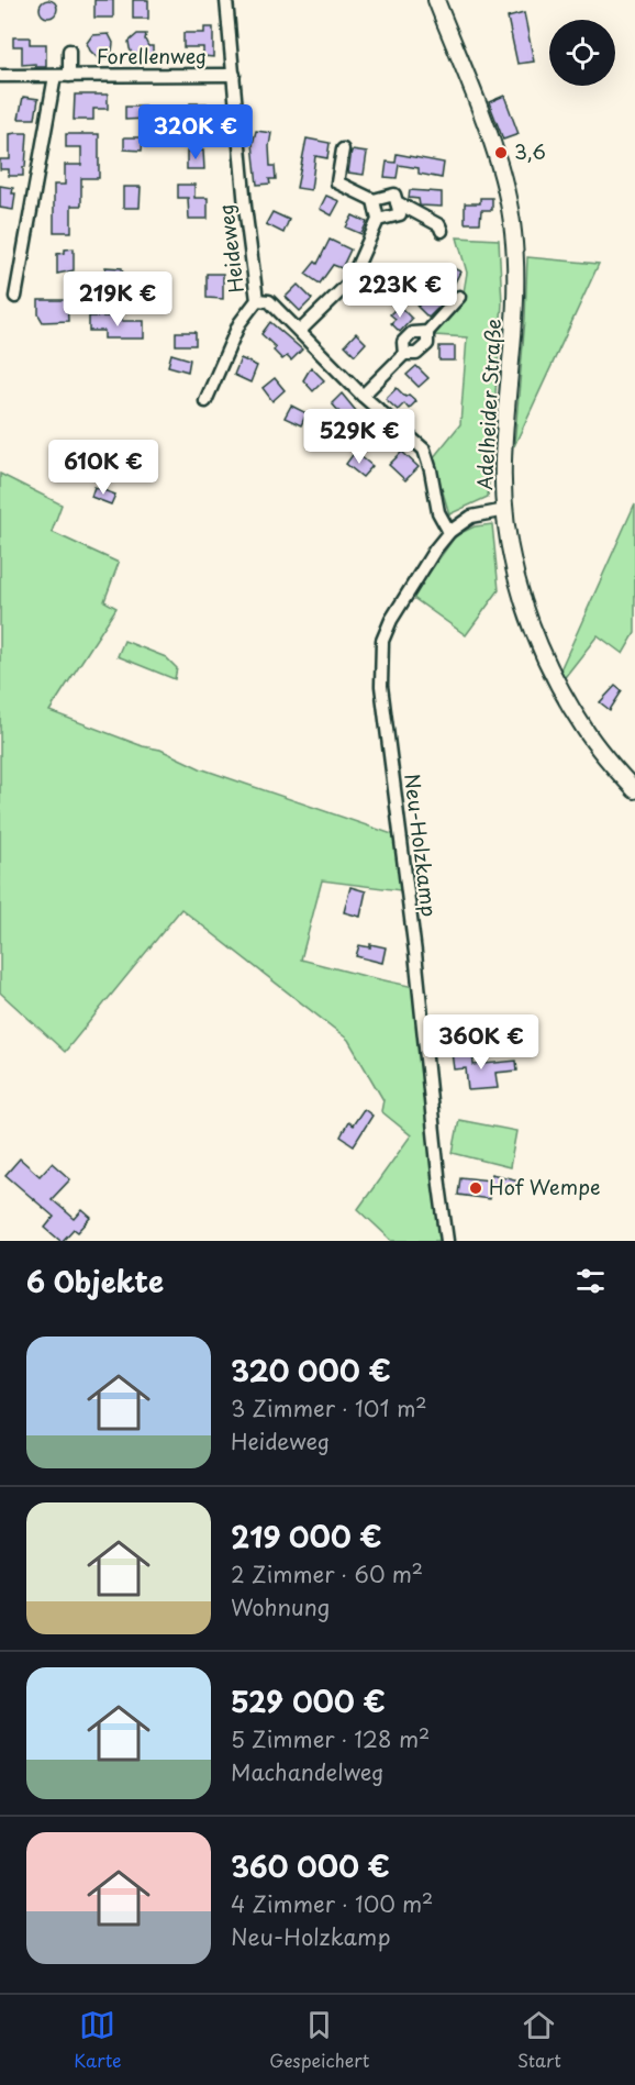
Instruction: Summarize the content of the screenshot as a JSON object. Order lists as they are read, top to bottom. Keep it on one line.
{"streets":{"street":["Forellenweg","Heideweg","Adelheider Straße","Neu-Holzkamp"]},"crossings":[["Forellenweg","Heideweg"],["Adelheider Straße","Neu-Holzkamp"]],"places":["3,6","Hof Wempe"],"page":{"price":["320K €","223K €","219K €","529K €","610K €","360K €"],"heading":"6 Objekte","list":[{"name":"320 000 €","note":"3 Zimmer · 101 m² · Heideweg"},{"name":"219 000 €","note":"2 Zimmer · 60 m² · Wohnung"},{"name":"529 000 €","note":"5 Zimmer · 128 m² · Machandelweg"},{"name":"360 000 €","note":"4 Zimmer · 100 m² · Neu-Holzkamp"}],"tabs":["Karte","Gespeichert","Start"]}}
